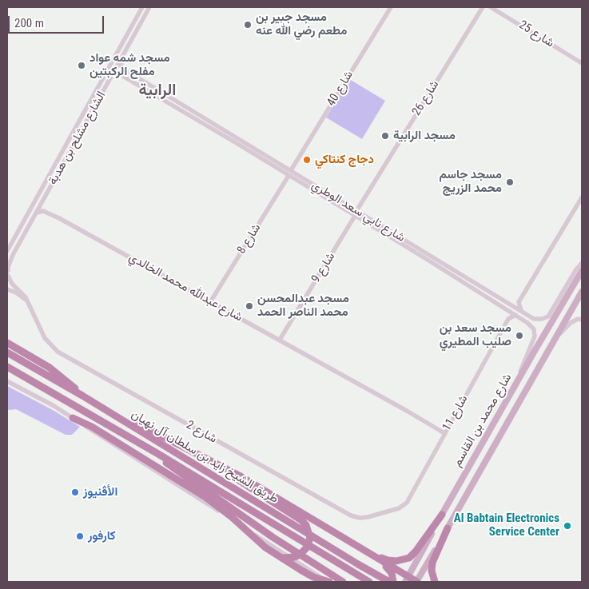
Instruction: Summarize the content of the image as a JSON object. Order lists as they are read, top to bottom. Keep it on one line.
{"streets":{"highway":["طريق الشيخ زايد بن سلطان آل نهيان"],"main road":["شارع محمد بن القاسم"],"street":["شارع 25","شارع 40","شارع 26","الشارع مشلح بن هدبة","شارع نابي سعد الوطري","شارع 8","شارع 9","شارع عبدالله محمد الخالدي","شارع 11","شارع 2"]},"crossings":[["شارع 40","شارع نابي سعد الوطري"],["شارع 26","شارع نابي سعد الوطري"],["الشارع مشلح بن هدبة","شارع نابي سعد الوطري"],["الشارع مشلح بن هدبة","شارع عبدالله محمد الخالدي"],["الشارع مشلح بن هدبة","شارع 2"],["شارع نابي سعد الوطري","شارع 8"],["شارع نابي سعد الوطري","شارع 9"],["شارع نابي سعد الوطري","شارع محمد بن القاسم"],["شارع 8","شارع عبدالله محمد الخالدي"],["شارع 9","شارع عبدالله محمد الخالدي"],["شارع عبدالله محمد الخالدي","شارع 11"],["شارع 11","شارع 2"]],"districts":["الرابية"],"places":["مسجد جبير بن مطعم رضي الله عنه","مسجد شمه عواد مفلح الركبتين","مسجد الرابية","دجاج كنتاكي","مسجد جاسم محمد الزريج","مسجد عبدالمحسن محمد الناصر الحمد","مسجد سعد بن صليب المطيري","الأڤنيوز","Al Babtain Electronics Service Center","كارفور"],"scale_bar":"200 m"}
